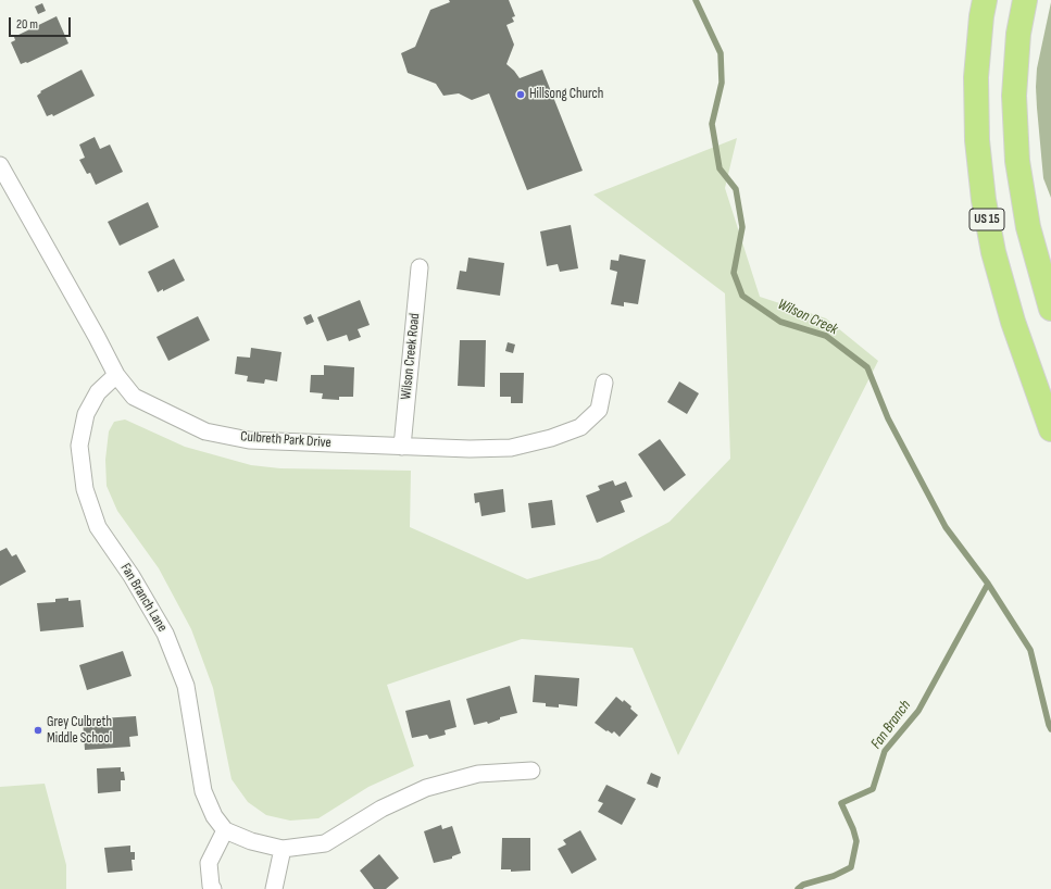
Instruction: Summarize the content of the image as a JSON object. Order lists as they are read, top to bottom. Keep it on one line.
{"streets":{"highway":["US 15"],"street":["Wilson Creek Road","Culbreth Park Drive","Fan Branch Lane"]},"crossings":[["Wilson Creek Road","Culbreth Park Drive"],["Culbreth Park Drive","Fan Branch Lane"]],"water":["Wilson Creek","Fan Branch"],"places":["Hillsong Church","Grey Culbreth Middle School"],"scale_bar":"20 m"}
